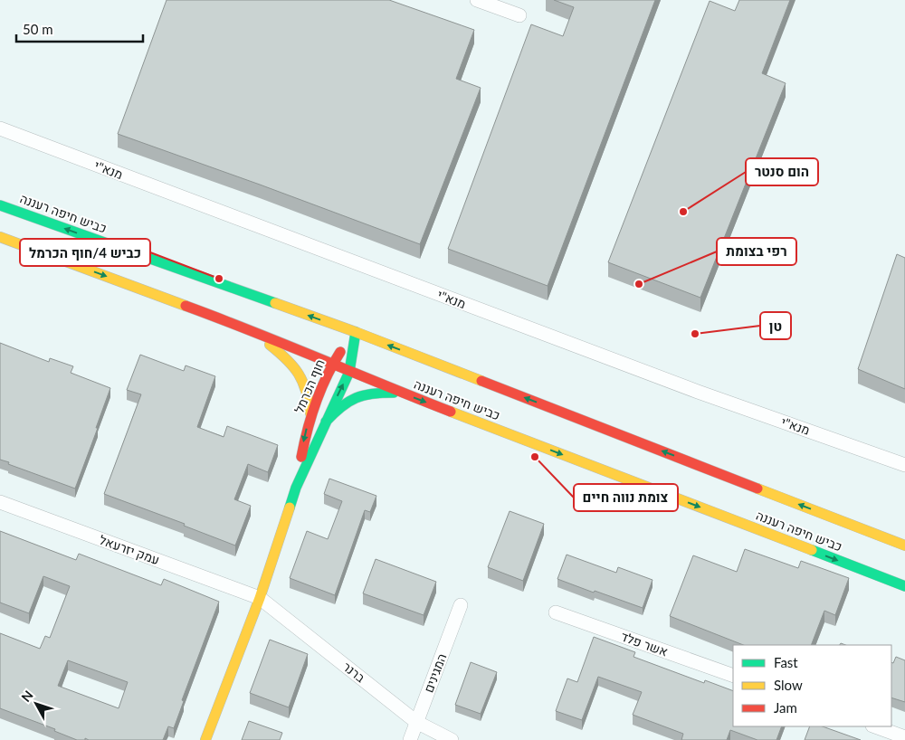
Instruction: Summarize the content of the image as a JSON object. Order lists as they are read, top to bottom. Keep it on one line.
{"streets":{"main road":["כביש חיפה רעננה","חוף הכרמל"],"street":["מנא\"י","עמק יזרעאל","אשר פלד","ברנר","המגינים"]},"crossings":[["כביש חיפה רעננה","חוף הכרמל"],["חוף הכרמל","עמק יזרעאל"],["חוף הכרמל","ברנר"],["עמק יזרעאל","ברנר"],["ברנר","המגינים"]],"places":["הום סנטר","כביש 4/חוף הכרמל","רפי בצומת","טן","צומת נווה חיים"],"legend":["Fast","Slow","Jam"],"scale_bar":"50 m","north":"top left"}
